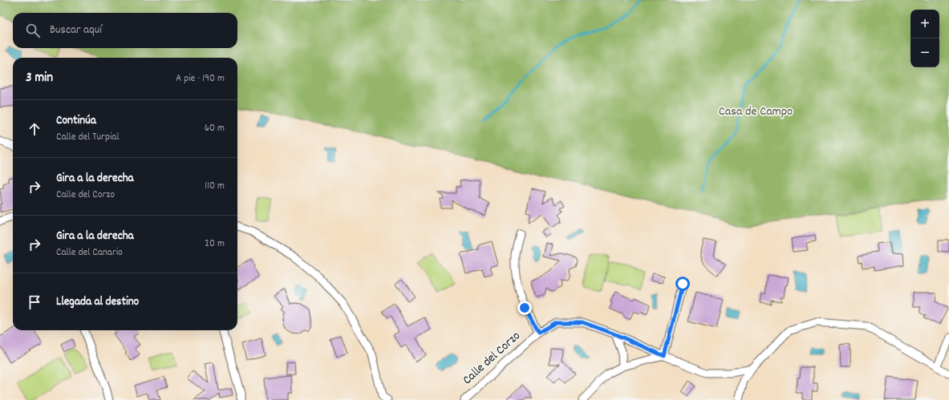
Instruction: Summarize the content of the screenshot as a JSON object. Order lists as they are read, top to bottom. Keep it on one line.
{"streets":{"street":["Calle del Corzo"]},"parks":["Casa de Campo"],"page":{"map_buttons":["+","−"],"search":"Buscar aquí","heading":["3 min","A pie · 190 m"],"list":[["Continúa","Calle del Turpial","60 m"],["Gira a la derecha","Calle del Corzo","110 m"],["Gira a la derecha","Calle del Canario","20 m"],"Llegada al destino"]}}
